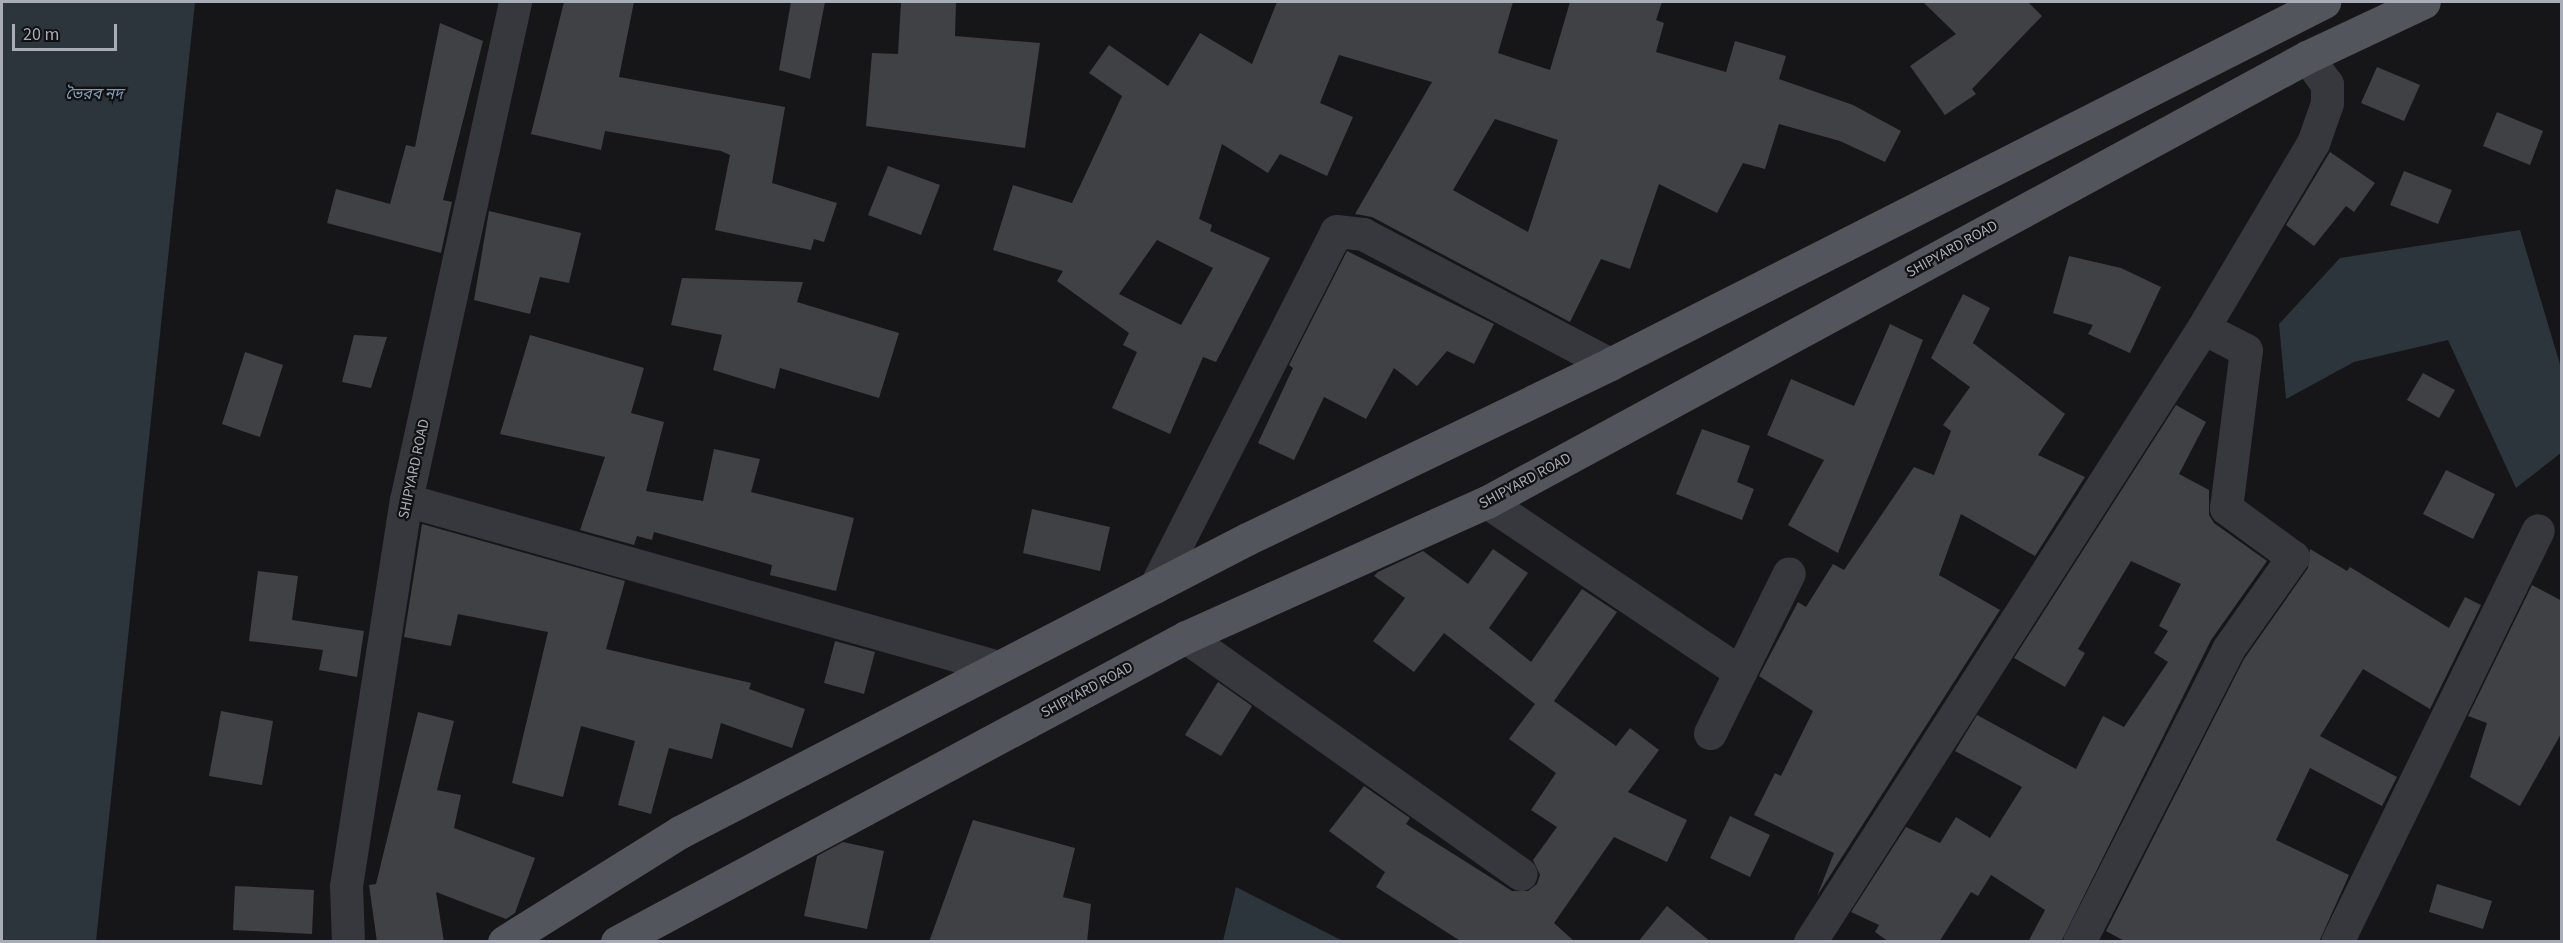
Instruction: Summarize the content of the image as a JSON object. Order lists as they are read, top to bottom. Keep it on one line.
{"streets":{"main road":["SHIPYARD ROAD"]},"water":["ভৈরব নদ"],"scale_bar":"20 m"}
